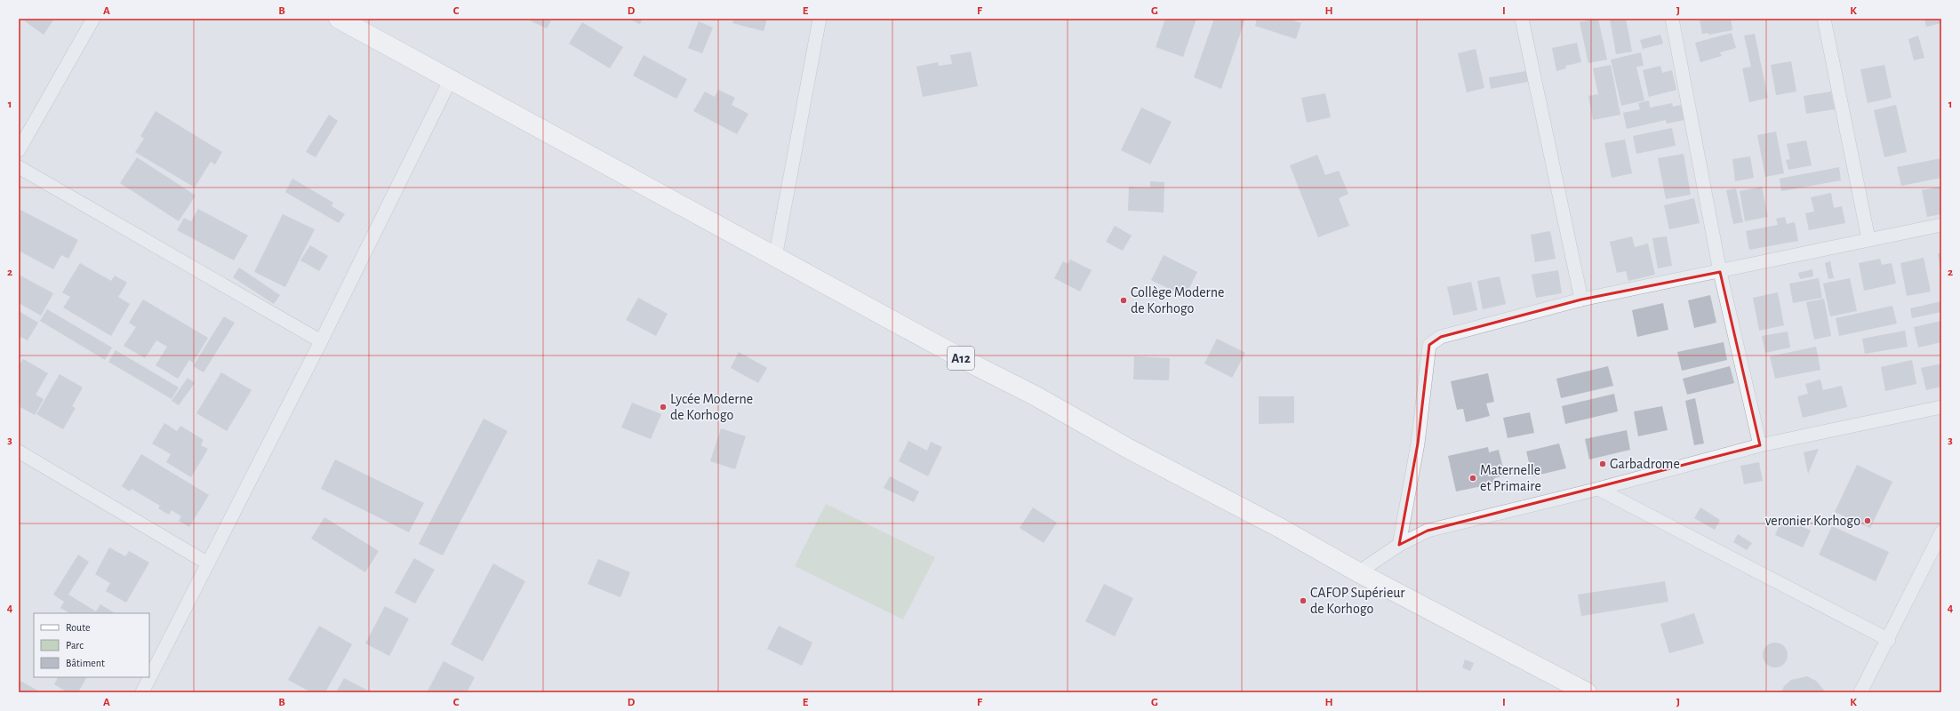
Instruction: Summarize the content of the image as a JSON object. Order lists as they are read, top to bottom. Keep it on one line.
{"streets":{"main road":["A12"]},"places":["Collège Moderne de Korhogo","Lycée Moderne de Korhogo","Garbadrome","Maternelle et Primaire","veronier Korhogo","CAFOP Supérieur de Korhogo"],"legend":["Route","Parc","Bâtiment"],"grid":{"columns":["A","B","C","D","E","F","G","H","I","J","K"],"rows":["1","2","3","4"]}}
